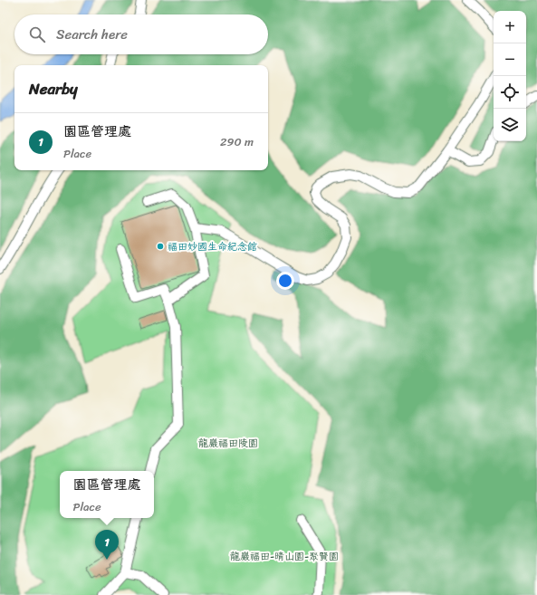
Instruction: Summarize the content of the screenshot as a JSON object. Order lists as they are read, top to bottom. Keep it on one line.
{"parks":["龍巖福田陵園","龍巖福田-晴山園-聚賢園"],"places":["福田妙國生命紀念館"],"page":{"map_buttons":["+","−"],"search":"Search here","heading":"Nearby","list":[{"mark":"1","name":"園區管理處","note":"Place","value":"290 m"}],"popup":["園區管理處","Place"],"pins":"1"}}
